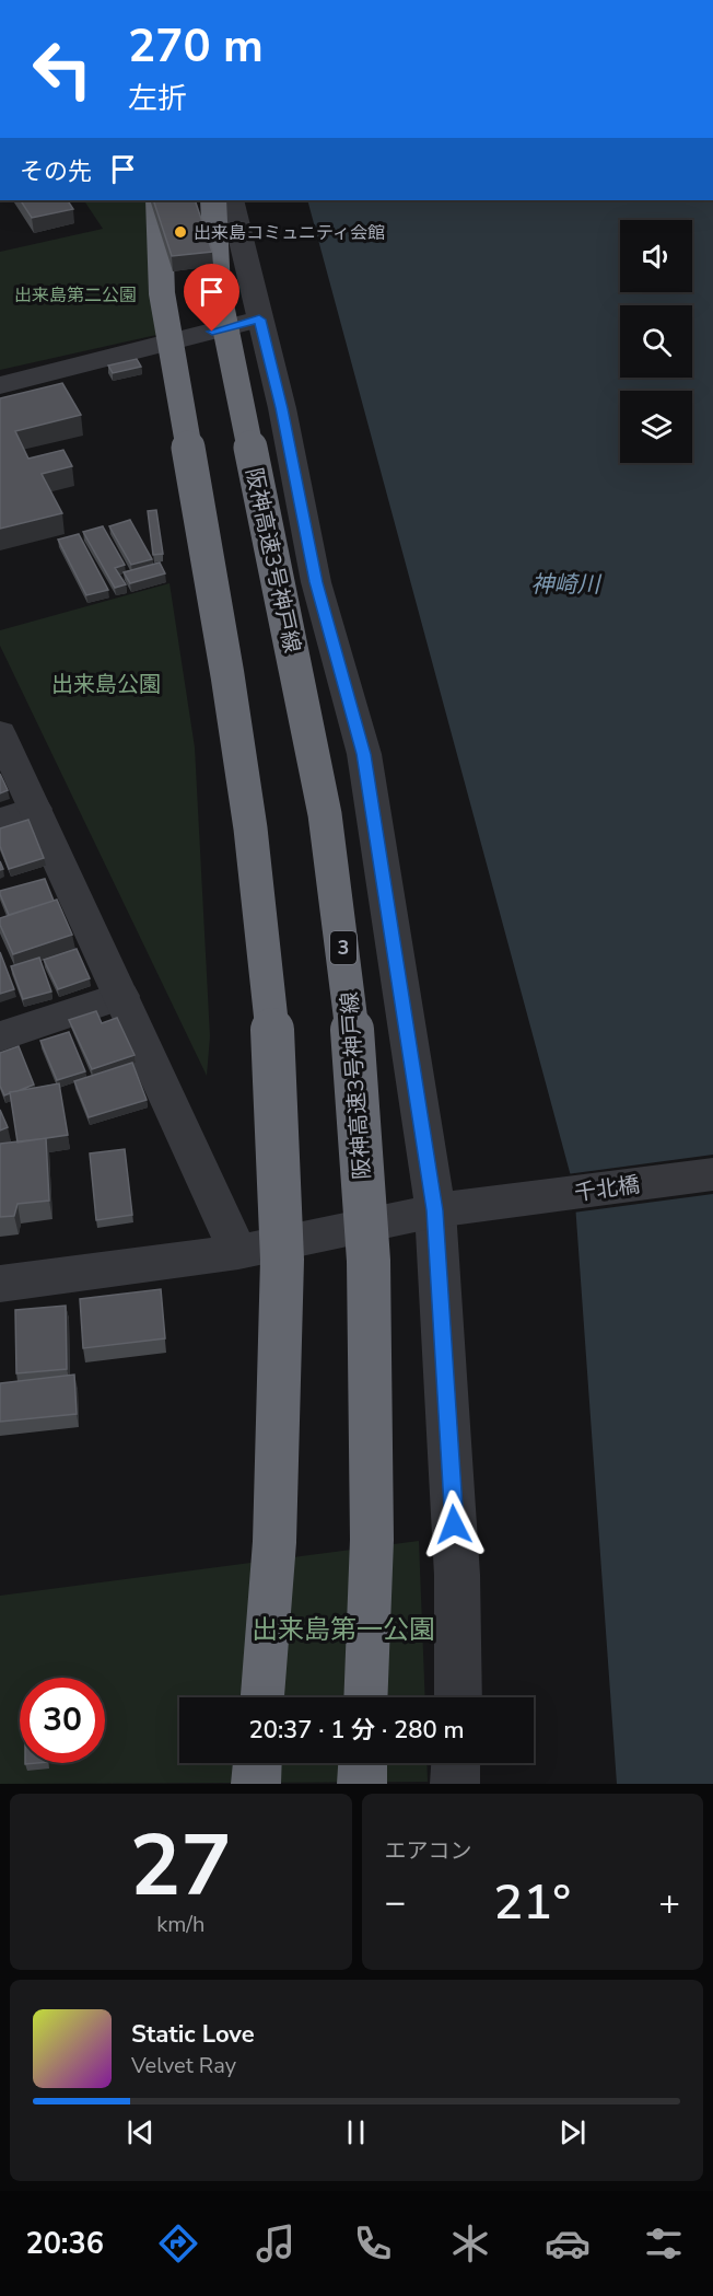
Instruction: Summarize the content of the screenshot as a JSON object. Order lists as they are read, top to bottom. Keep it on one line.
{"streets":{"highway":["阪神高速3号神戸線","3"],"street":["千北橋"]},"water":["神崎川"],"parks":["出来島第二公園","出来島公園","出来島第一公園"],"places":["出来島コミュニティ会館"],"page":{"turn":["270 m","左折"],"then":"その先","limit":"30","trip":"20:37 · 1 分 · 280 m","tile":[["27","km/h"],"エアコン"],"heat":["−","21°","+"],"song":["Static Love","Velvet Ray"],"tabs":"20:36"}}
